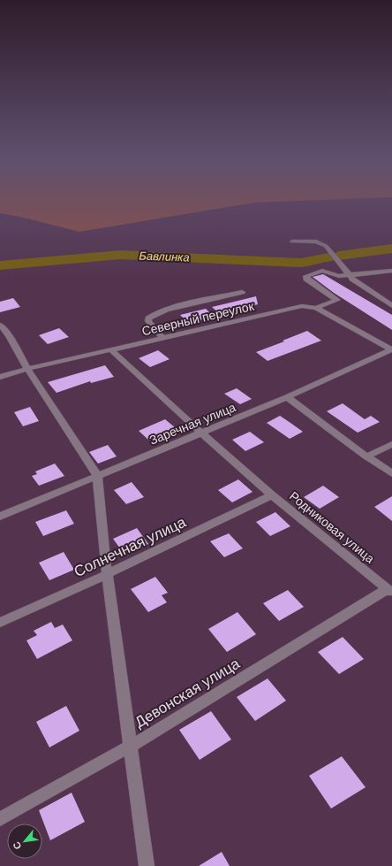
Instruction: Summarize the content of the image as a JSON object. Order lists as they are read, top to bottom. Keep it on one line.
{"streets":{"street":["Северный переулок","Заречная улица","Родниковая улица","Солнечная улица","Девонская улица"]},"crossings":[["Северный переулок","Заречная улица"],["Северный переулок","Родниковая улица"],["Заречная улица","Родниковая улица"],["Родниковая улица","Солнечная улица"],["Родниковая улица","Девонская улица"]],"water":["Бавлинка"],"north":"bottom left"}
